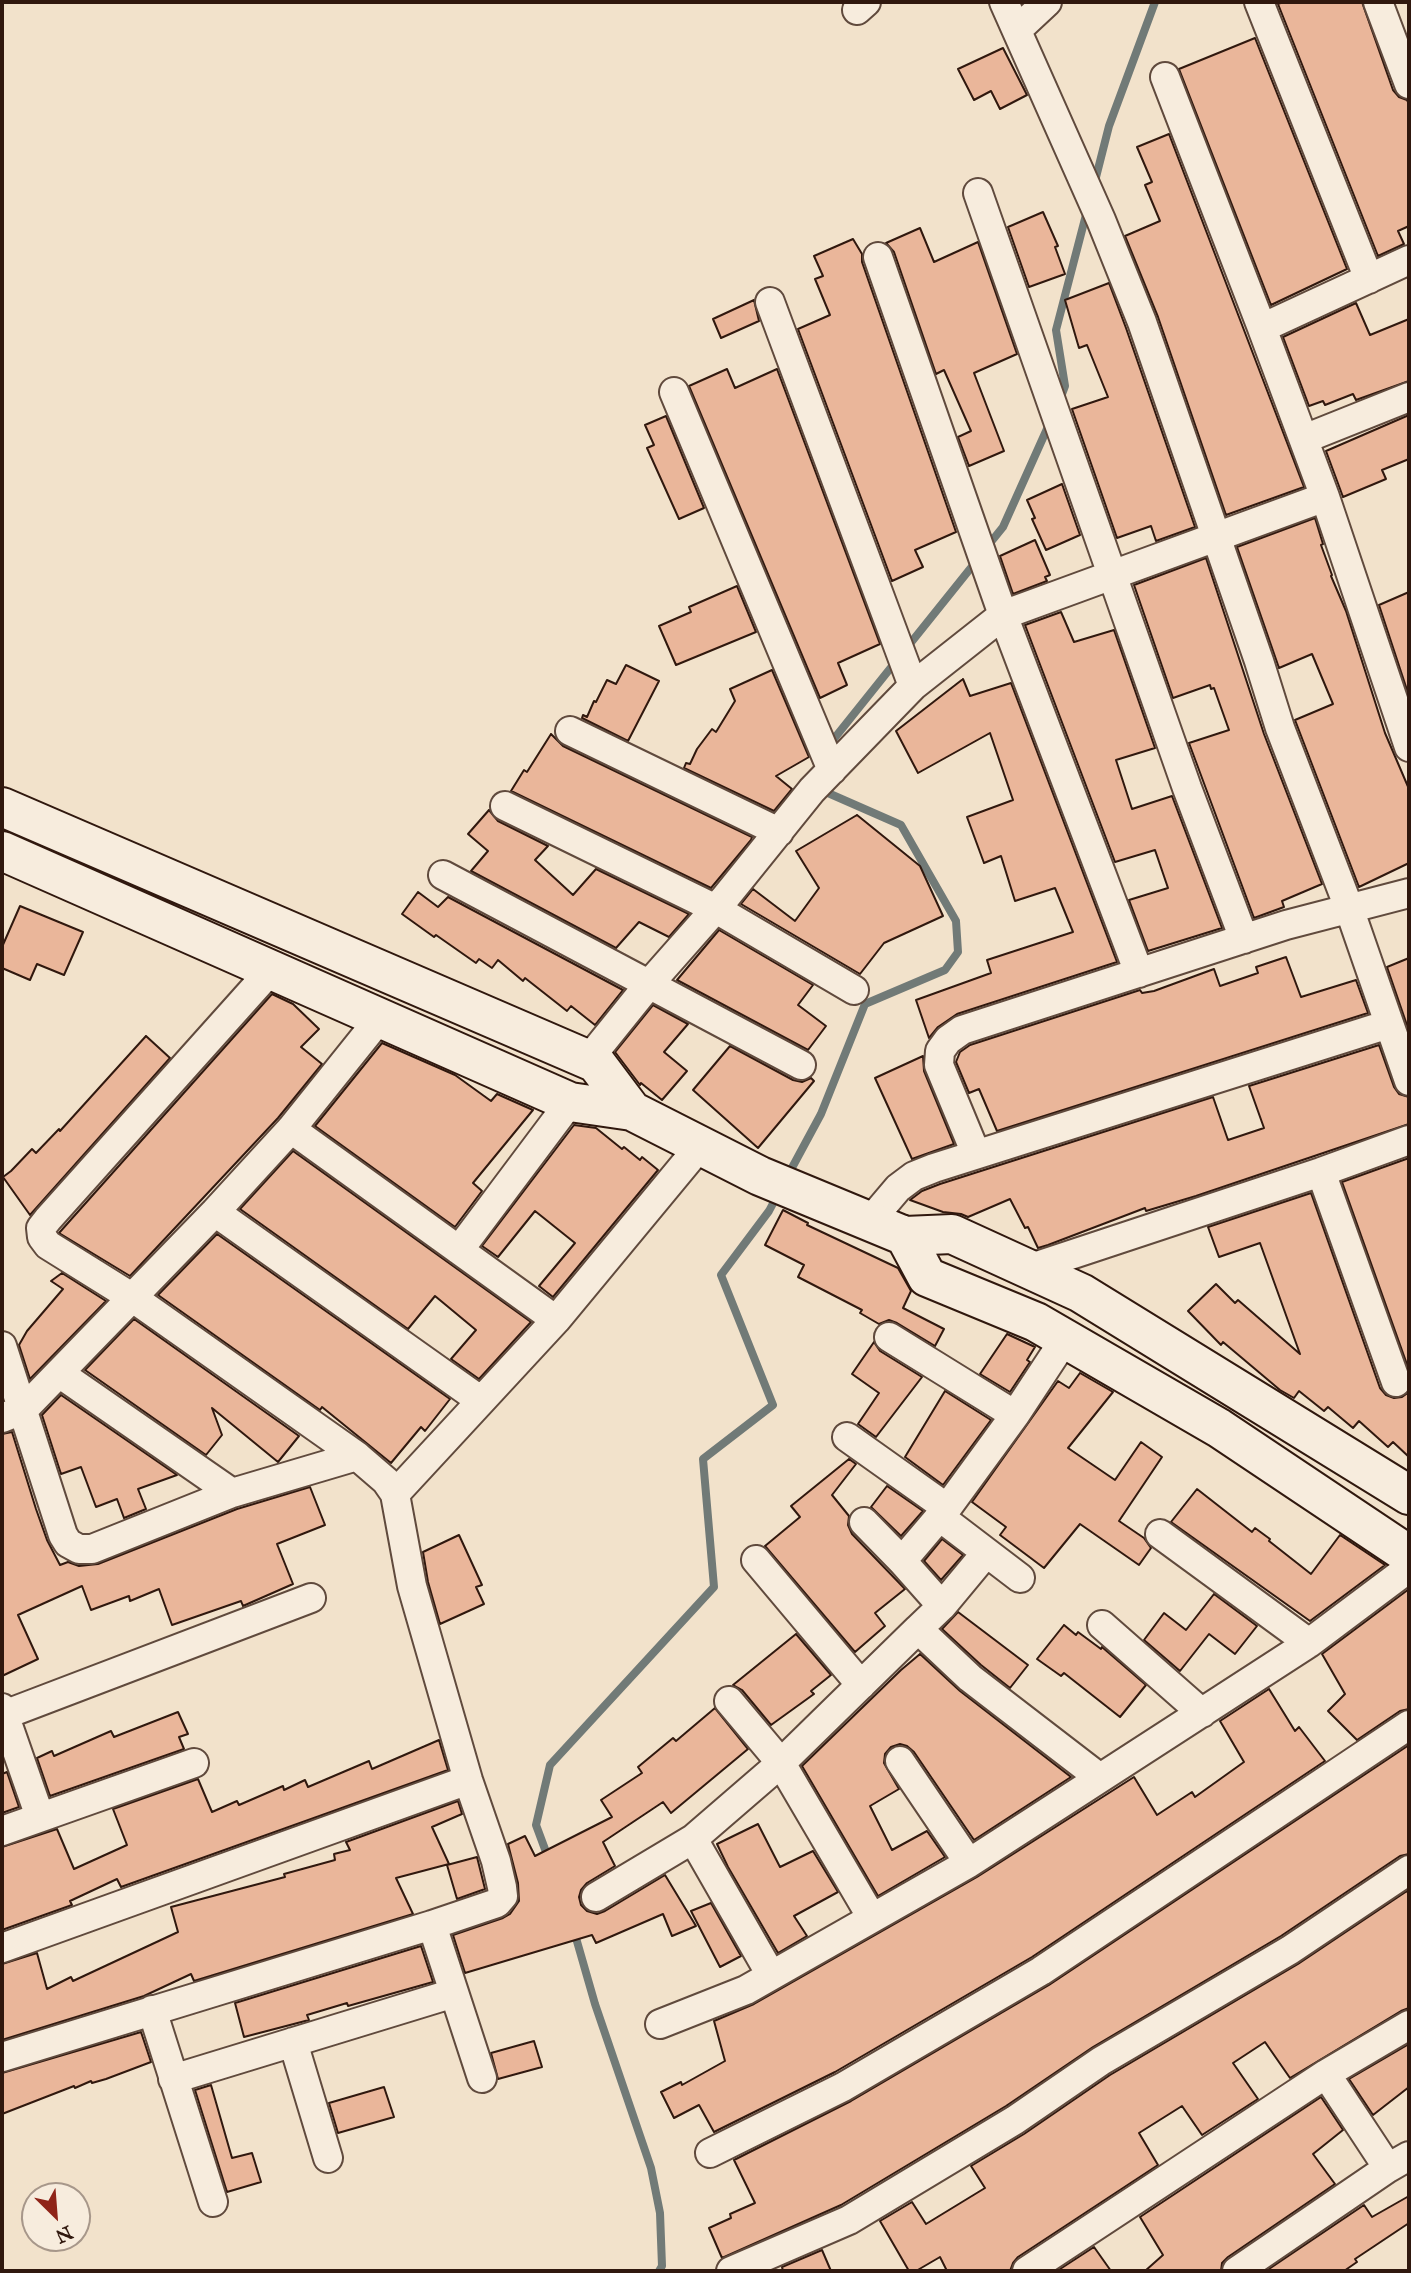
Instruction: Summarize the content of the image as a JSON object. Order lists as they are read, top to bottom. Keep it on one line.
{"north":"bottom right"}
